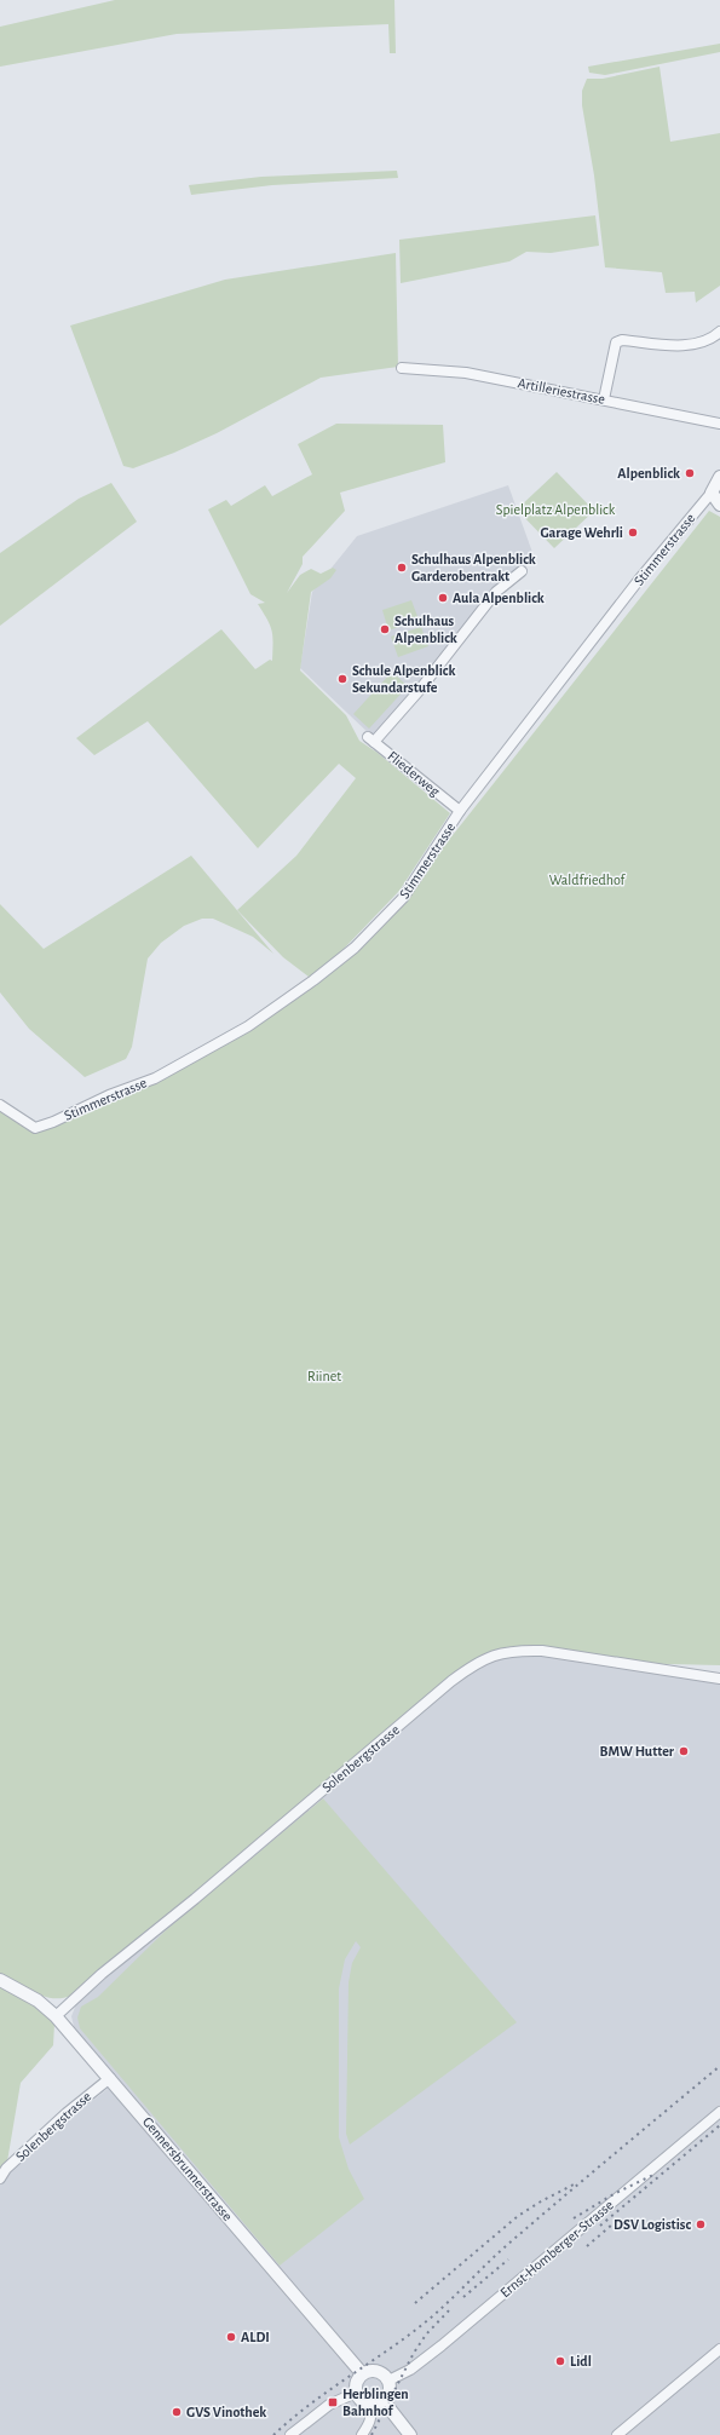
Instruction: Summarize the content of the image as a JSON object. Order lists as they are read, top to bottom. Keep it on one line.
{"streets":{"street":["Artilleriestrasse","Stimmerstrasse","Fliederweg","Solenbergstrasse","Gennersbrunnerstrasse","Ernst-Homberger-Strasse"]},"crossings":[["Stimmerstrasse","Fliederweg"],["Solenbergstrasse","Gennersbrunnerstrasse"],["Gennersbrunnerstrasse","Ernst-Homberger-Strasse"]],"parks":["Spielplatz Alpenblick","Waldfriedhof","Riinet"],"places":{"other":["Alpenblick","Garage Wehrli","Schulhaus Alpenblick Garderobentrakt","Aula Alpenblick","Schulhaus Alpenblick","Schule Alpenblick Sekundarstufe","BMW Hutter","DSV Logistisc","ALDI","Lidl","GVS Vinothek"],"transit":["Herblingen Bahnhof"]}}
